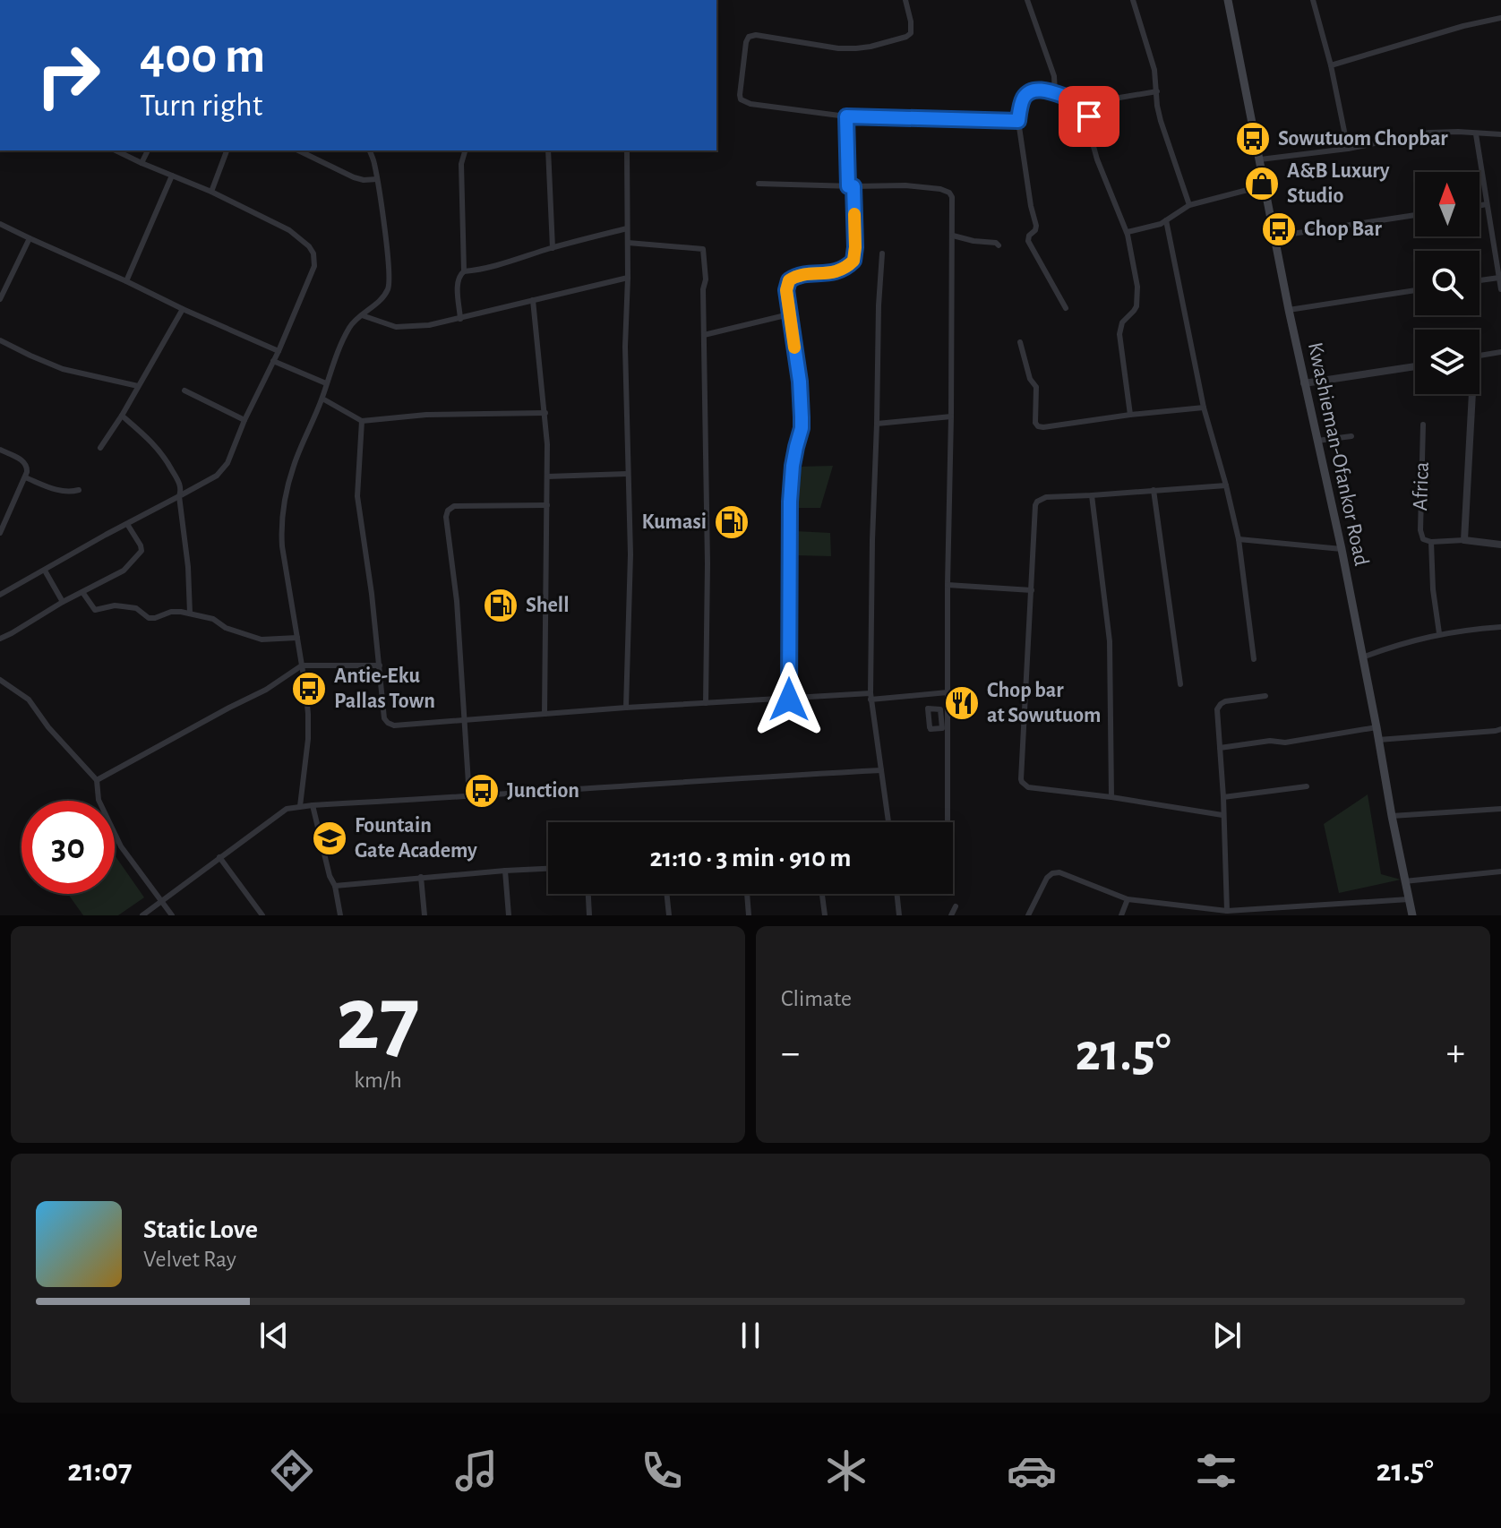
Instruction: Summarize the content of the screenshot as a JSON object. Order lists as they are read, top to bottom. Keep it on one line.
{"streets":{"main road":["Kwashieman-Ofankor Road"],"street":["Africa"]},"places":{"bus stop":["Sowutuom Chopbar","Chop Bar","Antie-Eku Pallas Town","Junction"],"shop":["A&B Luxury Studio"],"fuel station":["Kumasi","Shell"],"restaurant":["Chop bar at Sowutuom"],"school or university":["Fountain Gate Academy"]},"north":"top","page":{"turn":["400 m","Turn right"],"limit":"30","trip":"21:10 · 3 min · 910 m","tile":[["27","km/h"],"Climate"],"heat":["−","21.5°","+"],"song":["Static Love","Velvet Ray"],"tabs":["21:07","21.5°"]}}
